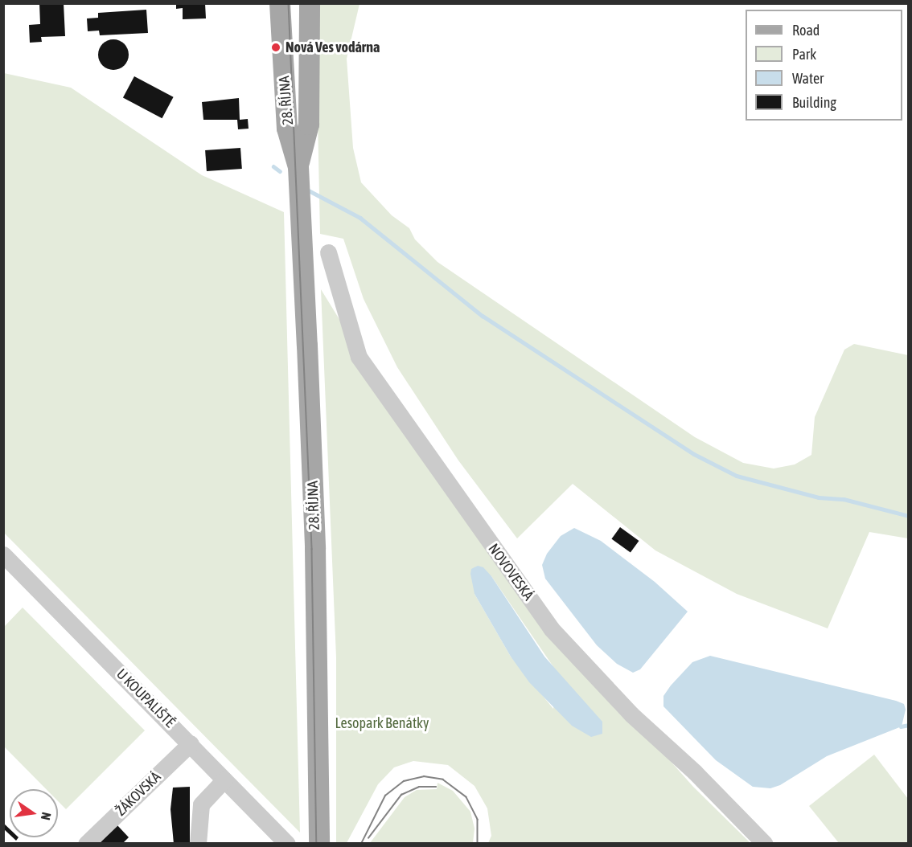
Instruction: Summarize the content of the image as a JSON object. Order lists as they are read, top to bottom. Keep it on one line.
{"streets":{"main road":["28. ŘÍJNA"],"street":["NOVOVESKÁ","U KOUPALIŠTĚ","ŽÁKOVSKÁ"]},"crossings":[["U KOUPALIŠTĚ","ŽÁKOVSKÁ"]],"parks":["Lesopark Benátky"],"places":["Nová Ves vodárna"],"legend":["Road","Park","Water","Building"],"north":"right"}
